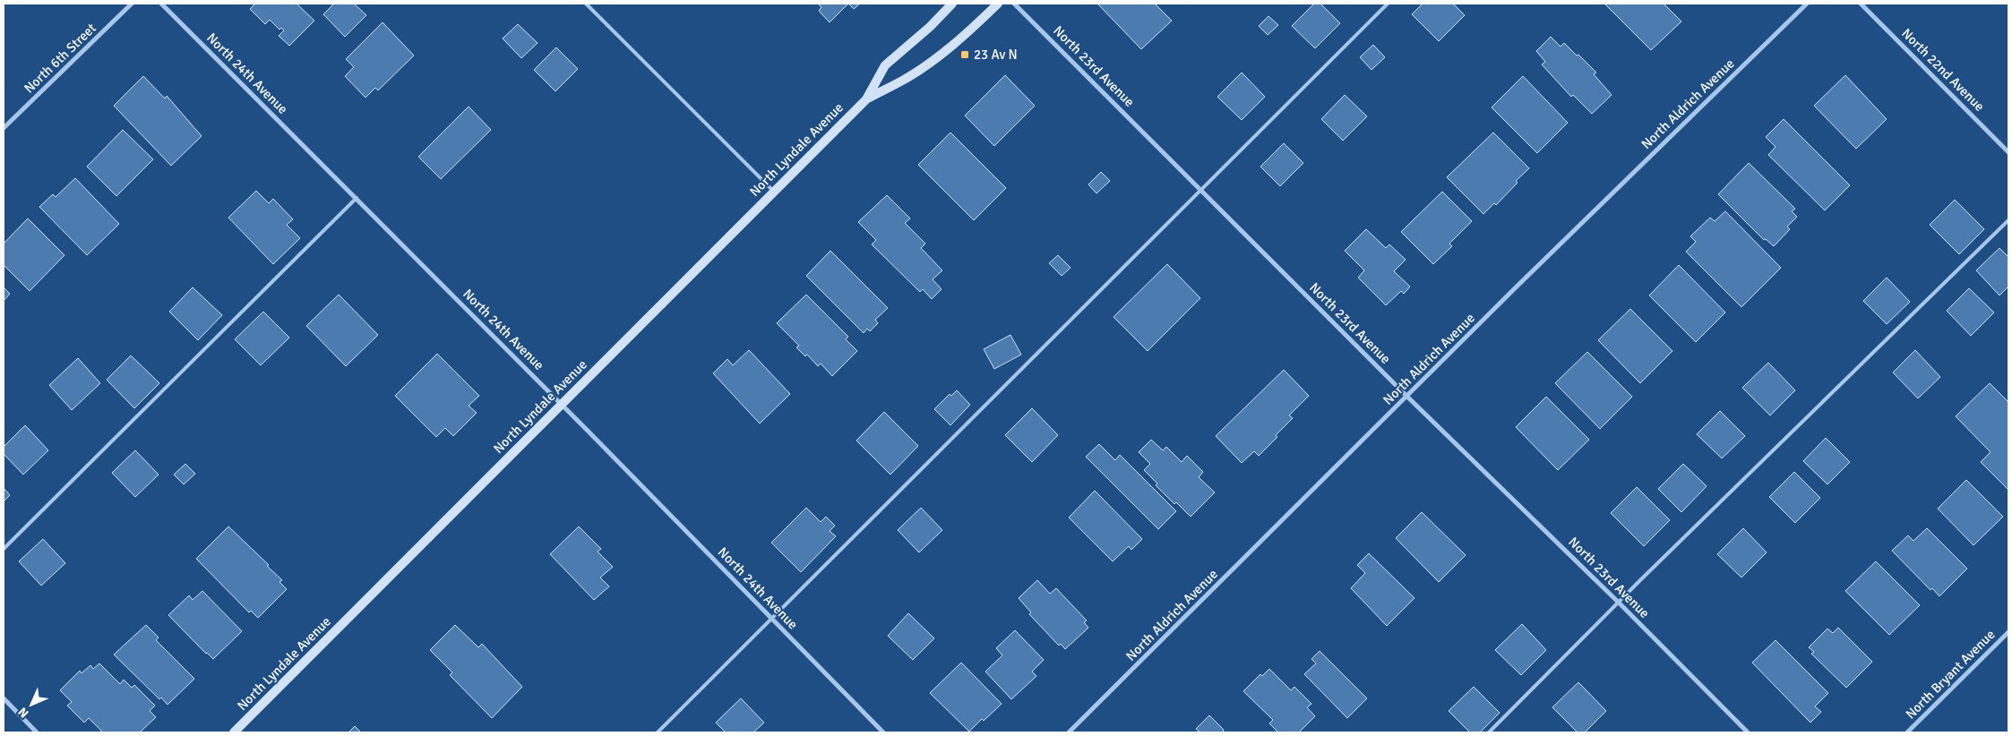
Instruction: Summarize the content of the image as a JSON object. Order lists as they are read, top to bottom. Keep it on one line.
{"streets":{"street":["North 6th Street","North 23rd Avenue","North 22nd Avenue","North 24th Avenue","North Aldrich Avenue","North Lyndale Avenue","North Bryant Avenue"]},"crossings":[["North 23rd Avenue","North Aldrich Avenue"],["North 24th Avenue","North Lyndale Avenue"]],"places":{"transit":["23 Av N"]},"north":"bottom left"}
